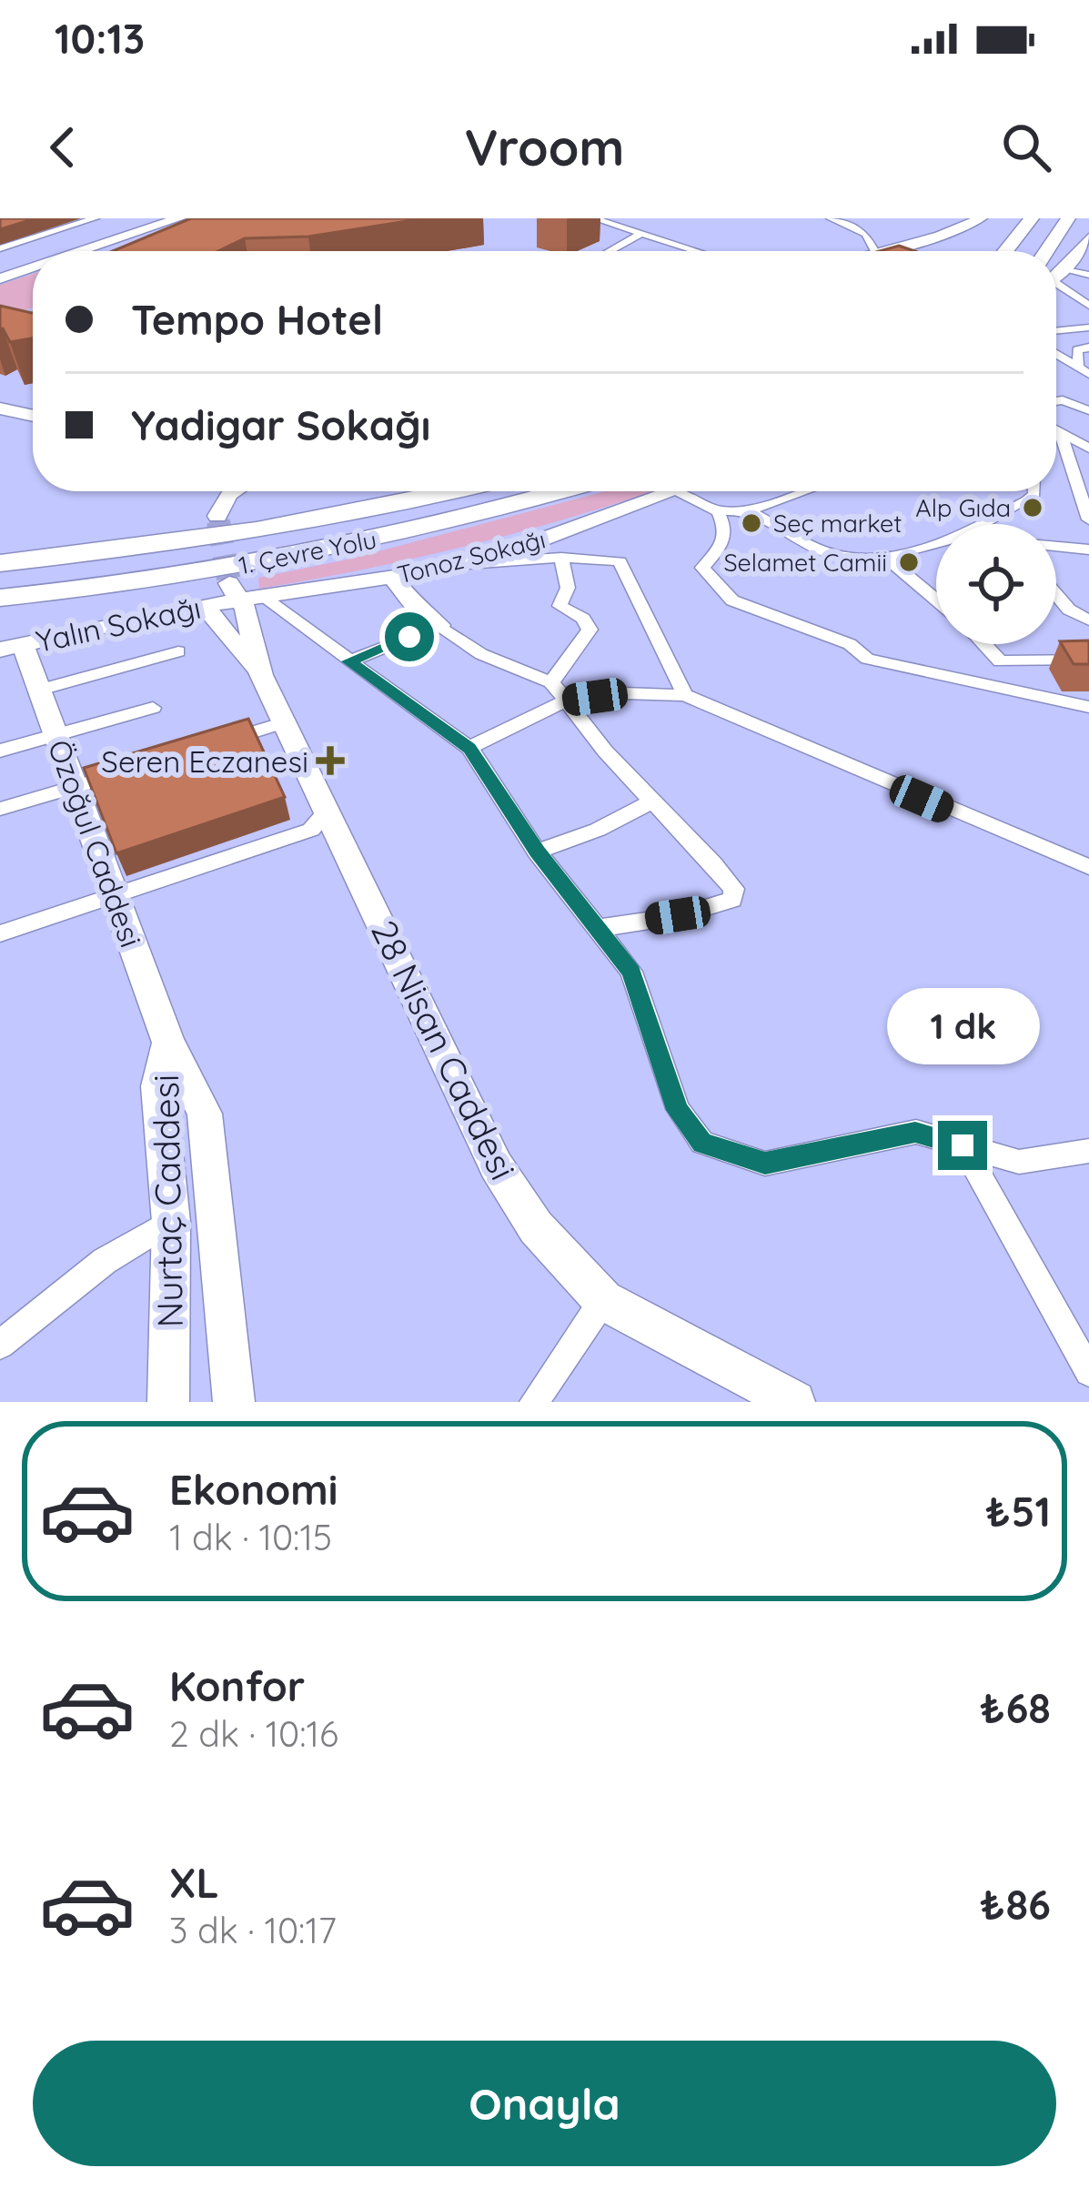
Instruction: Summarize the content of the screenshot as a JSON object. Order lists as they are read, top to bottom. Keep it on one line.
{"streets":{"highway":["1. Çevre Yolu"],"main road":["Tonoz Sokağı","Yalın Sokağı","Özoğul Caddesi","28 Nisan Caddesi","Nurtaç Caddesi"]},"crossings":[["Tonoz Sokağı","Yalın Sokağı"],["Tonoz Sokağı","28 Nisan Caddesi"],["Yalın Sokağı","Özoğul Caddesi"],["Yalın Sokağı","28 Nisan Caddesi"],["Özoğul Caddesi","Nurtaç Caddesi"]],"places":{"other":["Alp Gıda","Seç market","Selamet Camii"],"health":["Seren Eczanesi"]},"page":{"status":"10:13","header":"Vroom","banner":["Tempo Hotel","Yadigar Sokağı"],"bubble":"1 dk","list":[{"name":"Ekonomi","note":"1 dk · 10:15","value":"₺51"},{"name":"Konfor","note":"2 dk · 10:16","value":"₺68"},{"name":"XL","note":"3 dk · 10:17","value":"₺86"}],"buttons":"Onayla"}}
